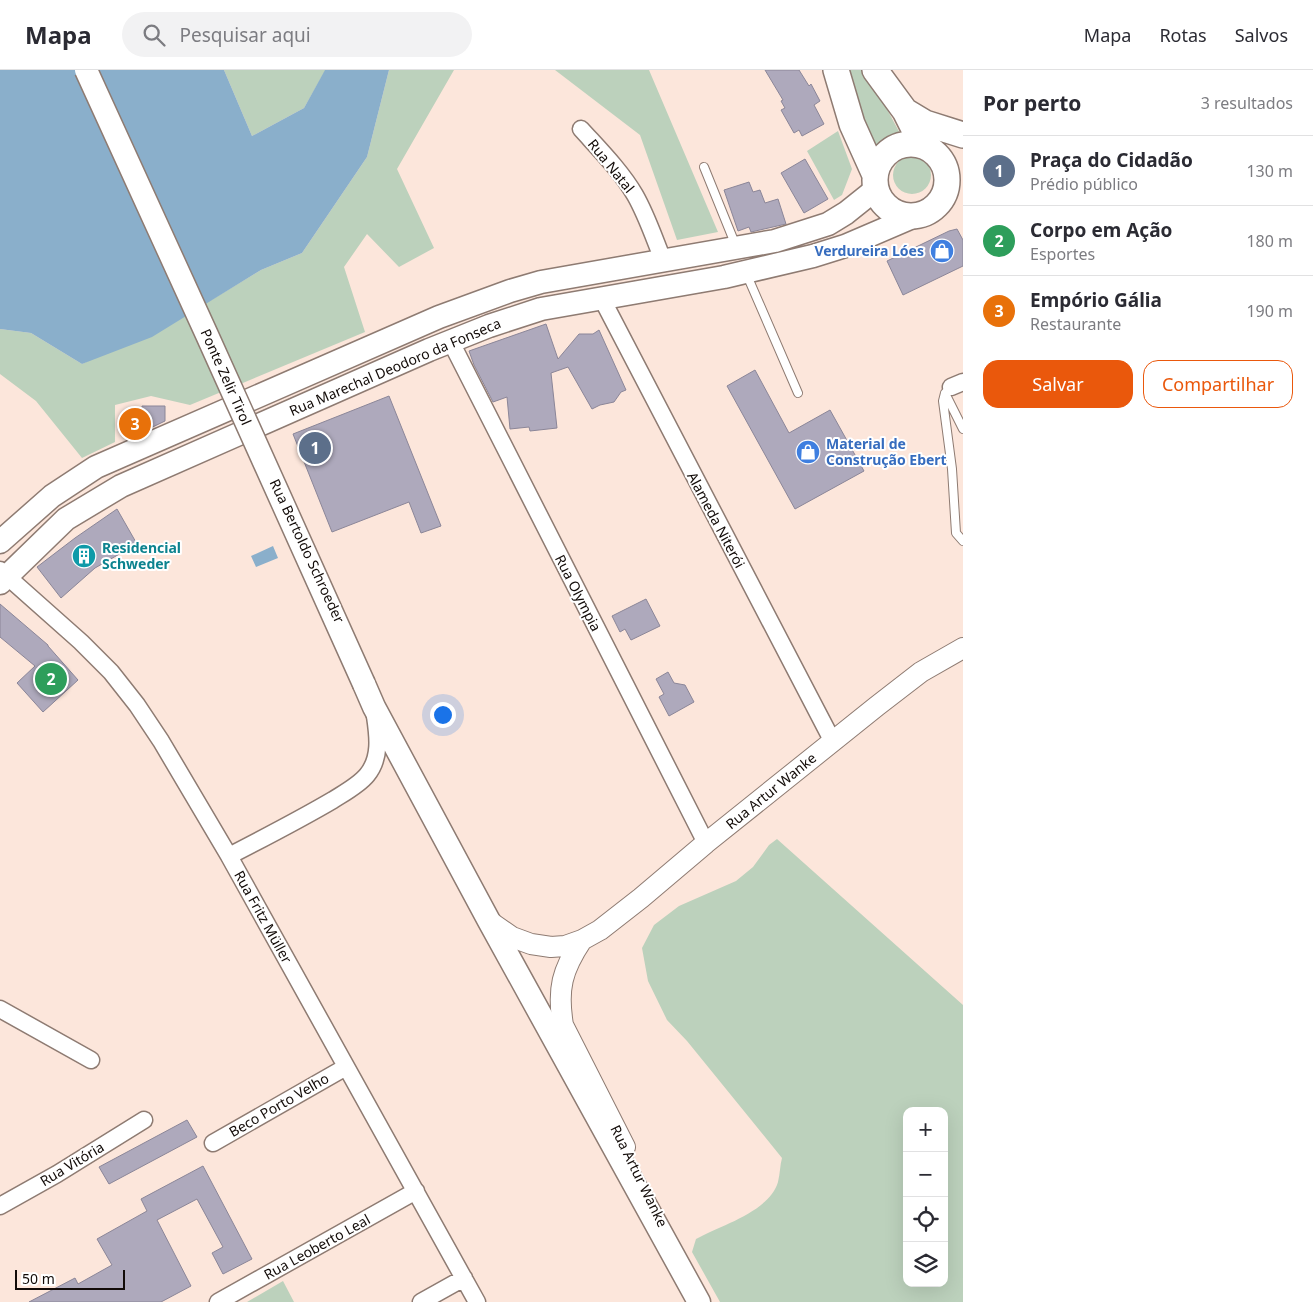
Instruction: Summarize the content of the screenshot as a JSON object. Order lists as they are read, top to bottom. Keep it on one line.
{"streets":{"main road":["Rua Marechal Deodoro da Fonseca","Ponte Zelir Tirol"],"street":["Rua Natal","Alameda Niterói","Rua Bertoldo Schroeder","Rua Olympia","Rua Artur Wanke","Rua Fritz Müller","Beco Porto Velho","Rua Vitória","Rua Leoberto Leal"]},"crossings":[["Rua Natal","Rua Marechal Deodoro da Fonseca"],["Rua Marechal Deodoro da Fonseca","Alameda Niterói"],["Rua Marechal Deodoro da Fonseca","Rua Bertoldo Schroeder"],["Rua Marechal Deodoro da Fonseca","Rua Olympia"],["Rua Marechal Deodoro da Fonseca","Rua Fritz Müller"],["Ponte Zelir Tirol","Rua Bertoldo Schroeder"],["Ponte Zelir Tirol","Rua Artur Wanke"],["Alameda Niterói","Rua Artur Wanke"],["Rua Olympia","Rua Artur Wanke"],["Rua Fritz Müller","Beco Porto Velho"],["Rua Fritz Müller","Rua Leoberto Leal"]],"places":{"shop":["Verdureira Lóes","Material de Construção Ebert"],"building":["Residencial Schweder"]},"scale_bar":"50 m","page":{"header":"Mapa","search":"Pesquisar aqui","nav":["Mapa","Rotas","Salvos"],"heading":["Por perto","3 resultados"],"list":[{"mark":"1","name":"Praça do Cidadão","note":"Prédio público","value":"130 m"},{"mark":"2","name":"Corpo em Ação","note":"Esportes","value":"180 m"},{"mark":"3","name":"Empório Gália","note":"Restaurante","value":"190 m"}],"buttons":["Salvar","Compartilhar"],"pins":["3","1","2"],"map_buttons":["+","−"],"scale":"50 m"}}
